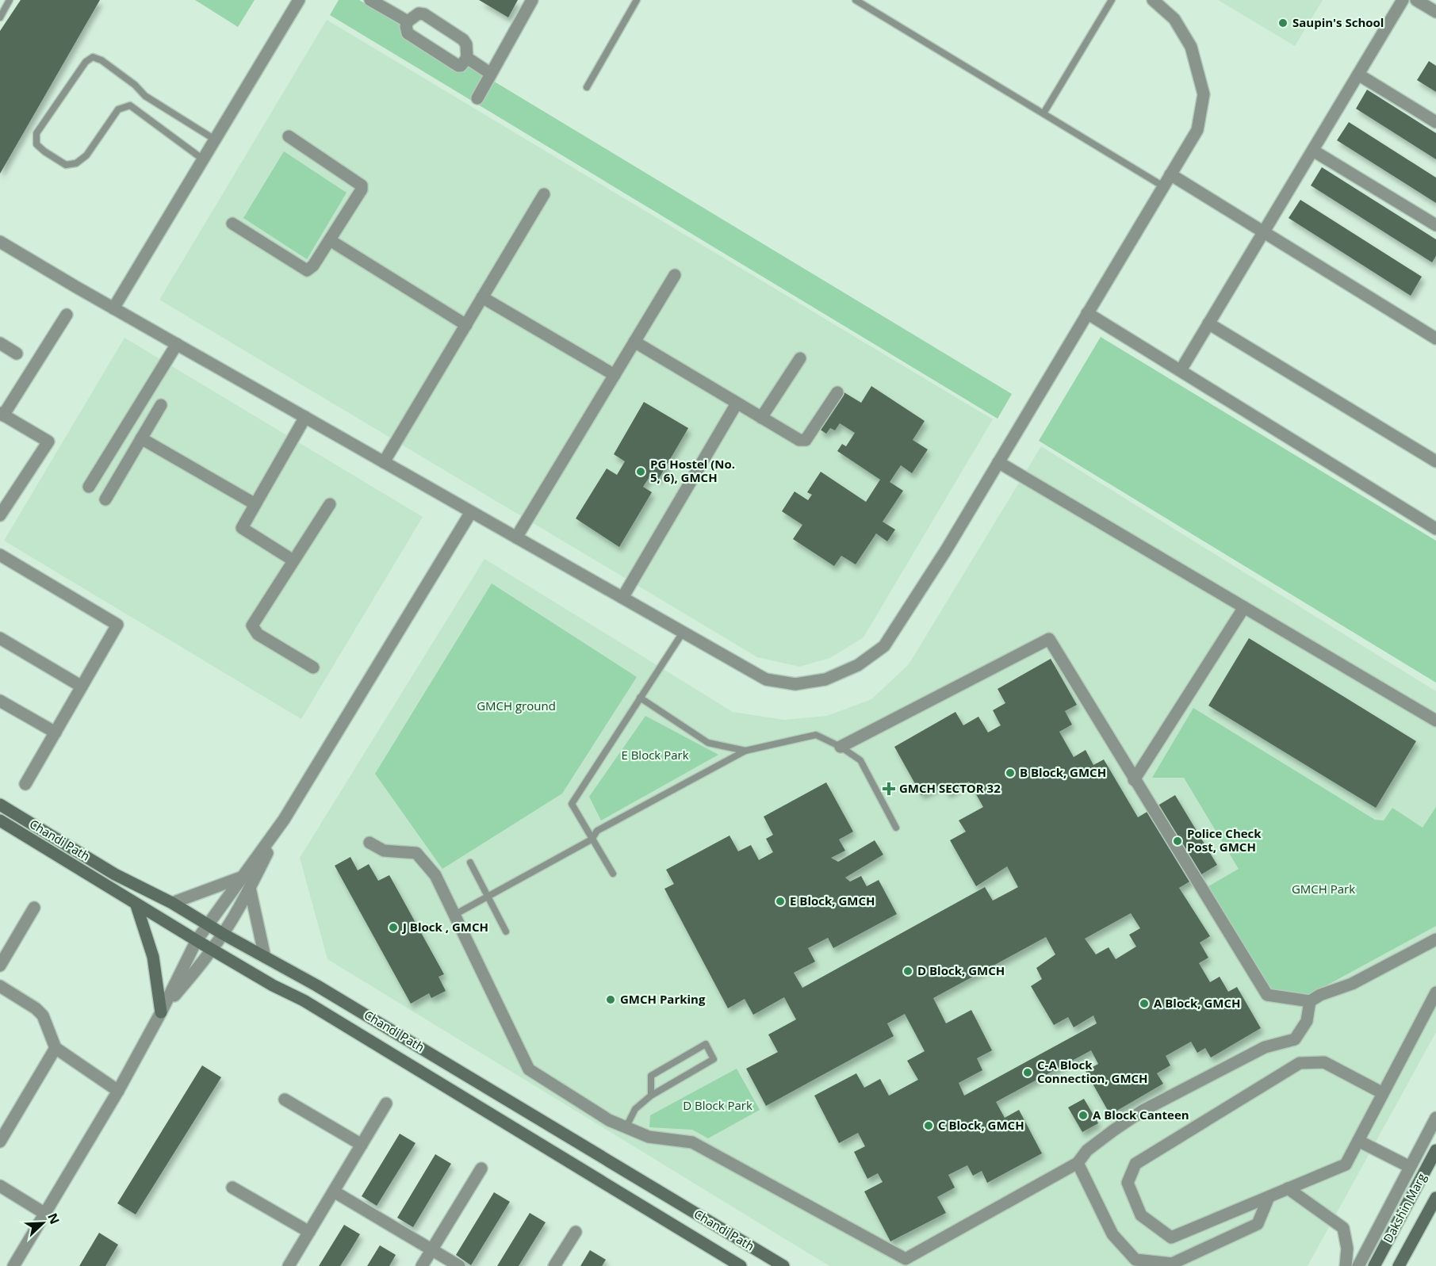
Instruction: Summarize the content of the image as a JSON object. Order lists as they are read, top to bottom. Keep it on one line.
{"streets":{"main road":["Chandi Path","Dakshin Marg"]},"parks":["GMCH ground","E Block Park","GMCH Park","D Block Park"],"places":{"other":["Saupin's School","PG Hostel (No. 5, 6), GMCH","B Block, GMCH","Police Check Post, GMCH","E Block, GMCH","J Block , GMCH","D Block, GMCH","GMCH Parking","A Block, GMCH","C-A Block Connection, GMCH","A Block Canteen","C Block, GMCH"],"health":["GMCH SECTOR 32"]},"north":"top right"}
